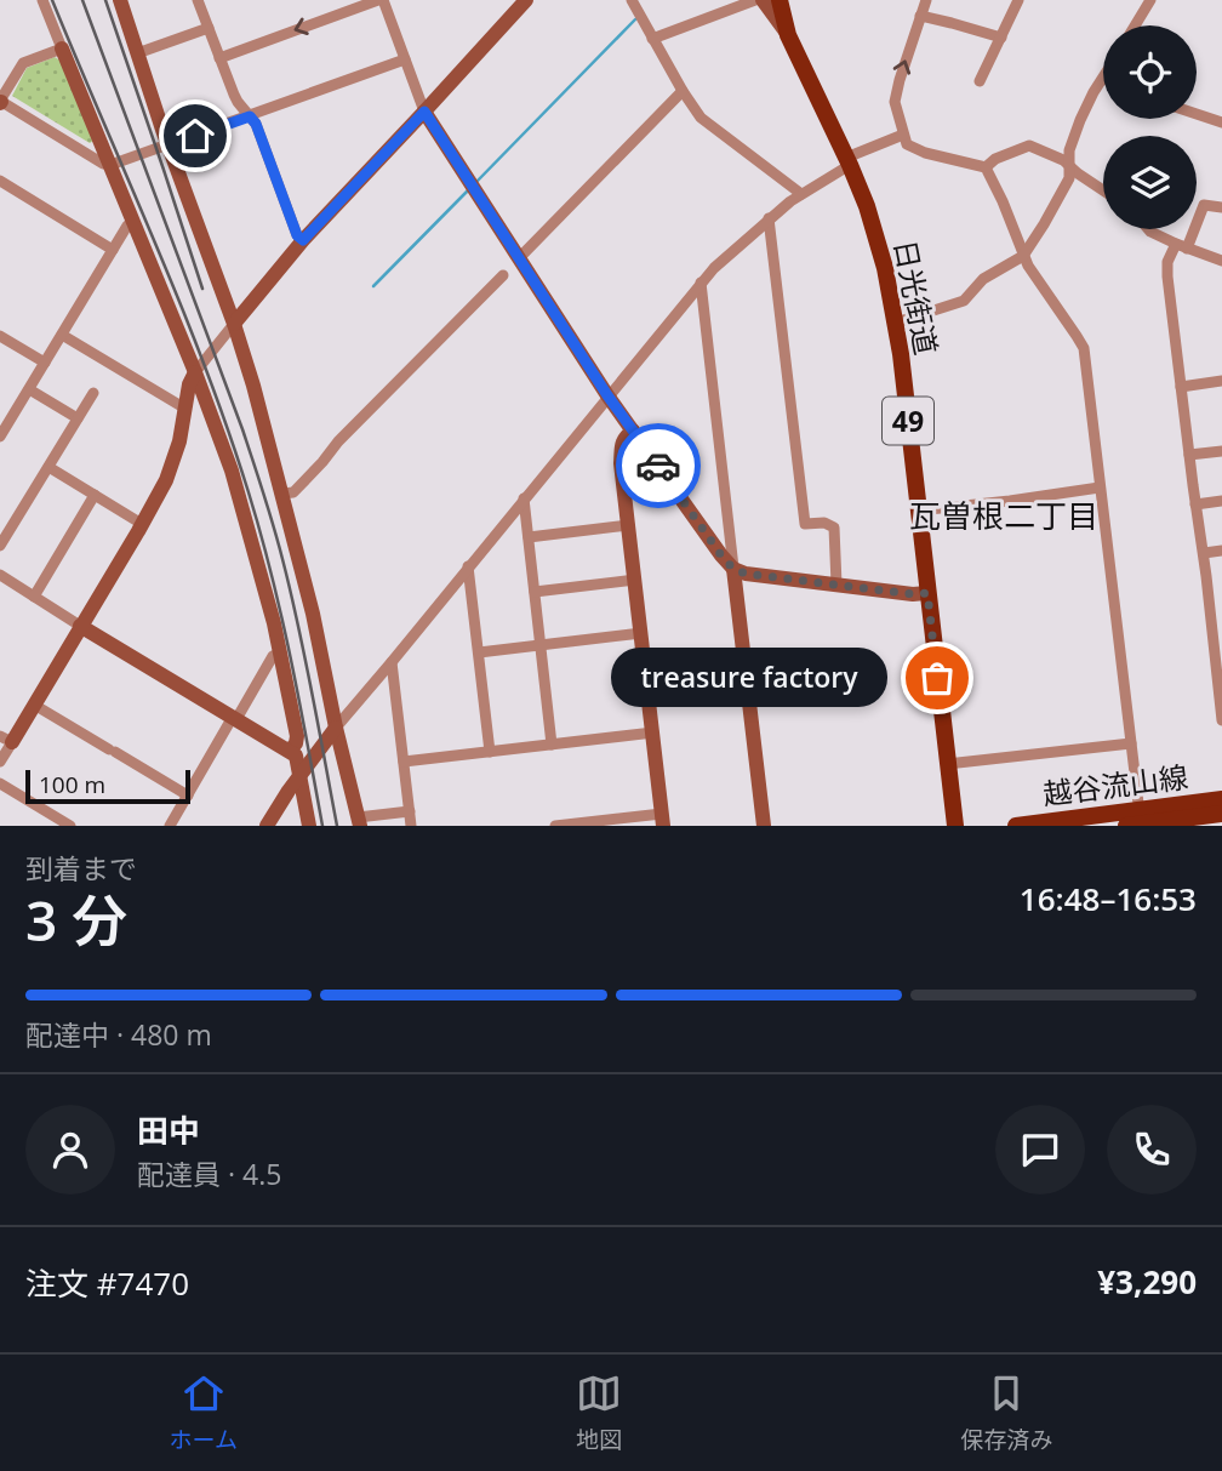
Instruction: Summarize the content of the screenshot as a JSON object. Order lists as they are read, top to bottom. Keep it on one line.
{"streets":{"main road":["日光街道","49","越谷流山線"]},"districts":["瓦曽根二丁目"],"places":["treasure factory"],"scale_bar":"100 m","page":{"bubble":"treasure factory","scale":"100 m","heading":["3 分","到着まで","16:48–16:53"],"panel":["田中","配達員 · 4.5","注文 #7470","¥3,290"],"bar":"配達中 · 480 m","tabs":["ホーム","地図","保存済み"]}}
